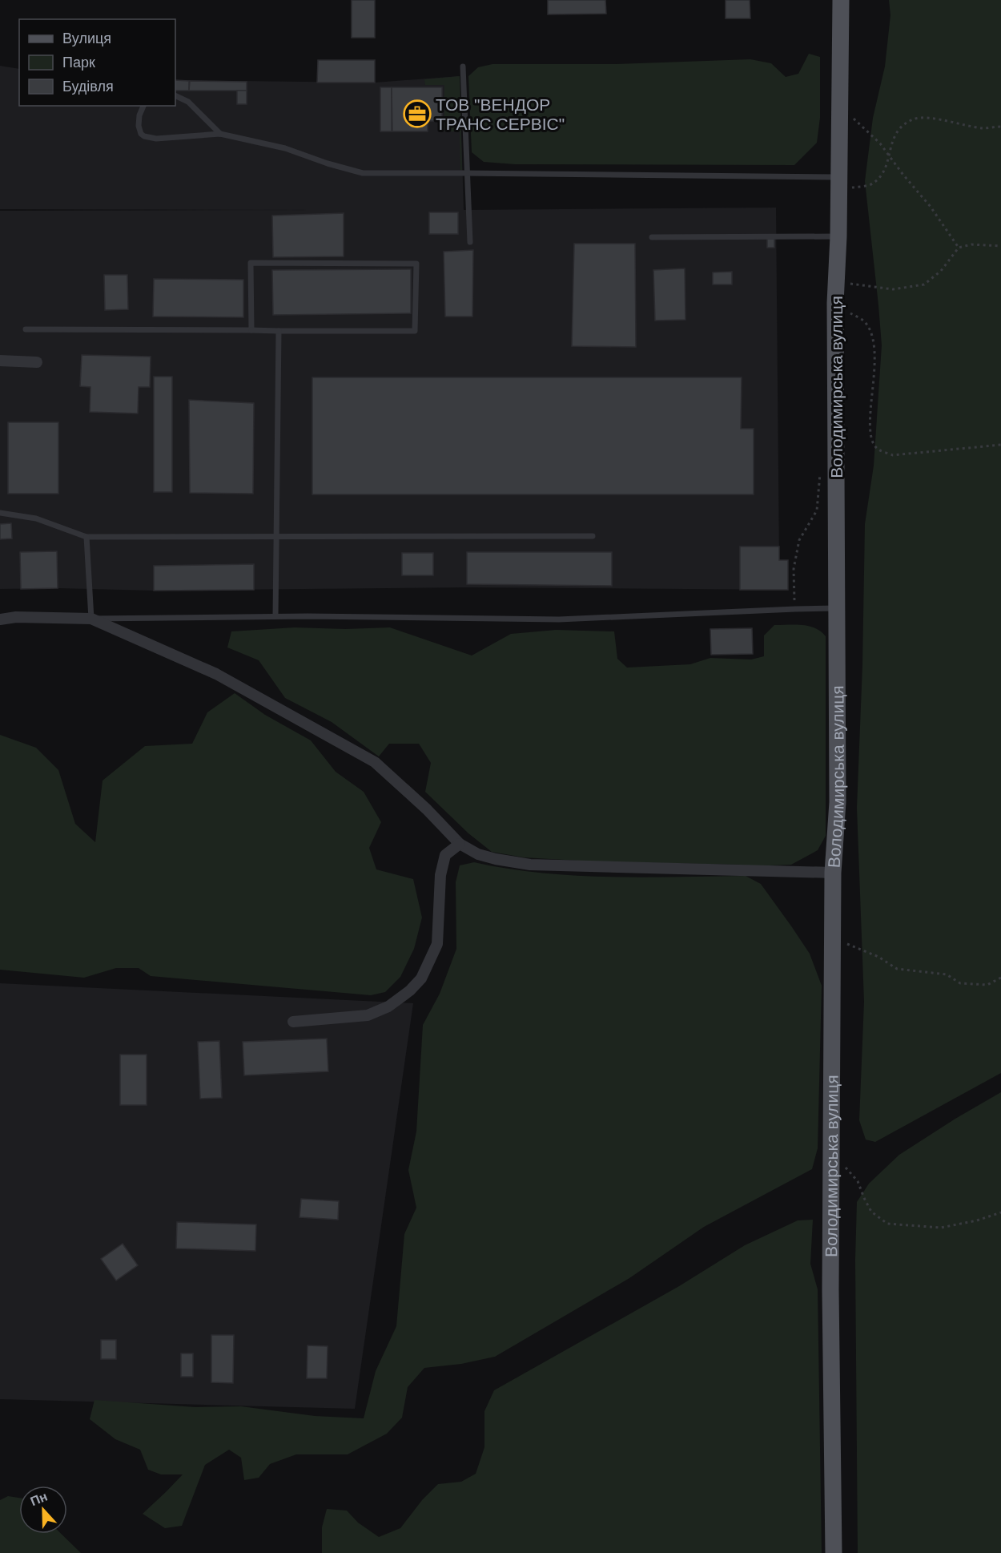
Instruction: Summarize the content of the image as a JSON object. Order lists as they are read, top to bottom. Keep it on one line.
{"streets":{"main road":["Володимирська вулиця"]},"places":{"office":["ТОВ \"ВЕНДОР ТРАНС СЕРВІС\""]},"legend":["Вулиця","Парк","Будівля"],"north":"top"}
